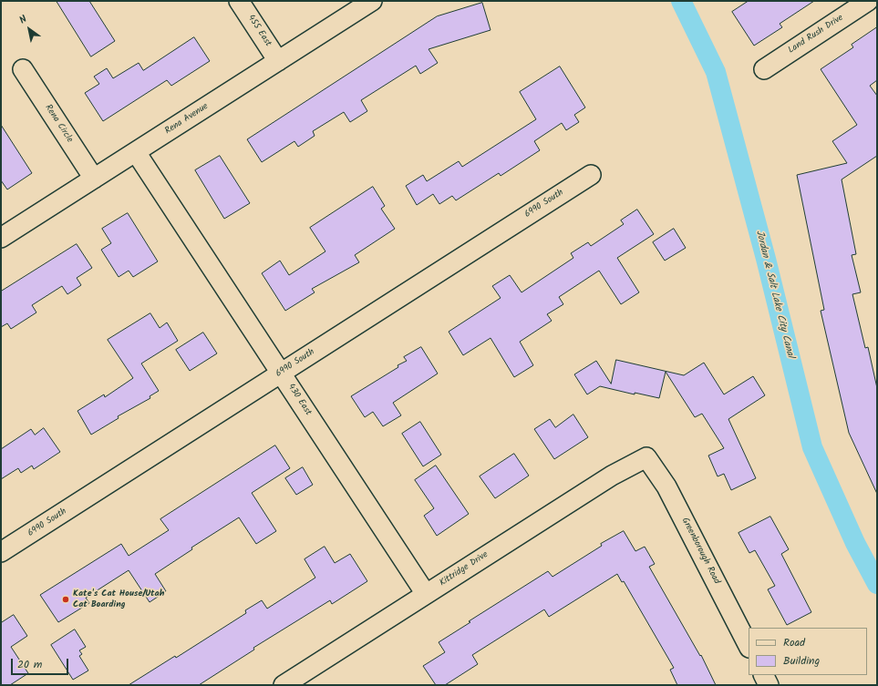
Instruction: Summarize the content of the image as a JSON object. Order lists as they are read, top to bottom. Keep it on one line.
{"streets":{"street":["455 East","Land Rush Drive","Rena Avenue","Rena Circle","6990 South","430 East","Greenborough Road","Kittridge Drive"]},"crossings":[["455 East","Rena Avenue"],["Rena Avenue","Rena Circle"],["Rena Avenue","430 East"],["6990 South","430 East"],["430 East","Kittridge Drive"],["Greenborough Road","Kittridge Drive"]],"water":["Jordan & Salt Lake City Canal"],"places":["Kate's Cat House/Utah Cat Boarding"],"legend":["Road","Building"],"scale_bar":"20 m","north":"top left"}
